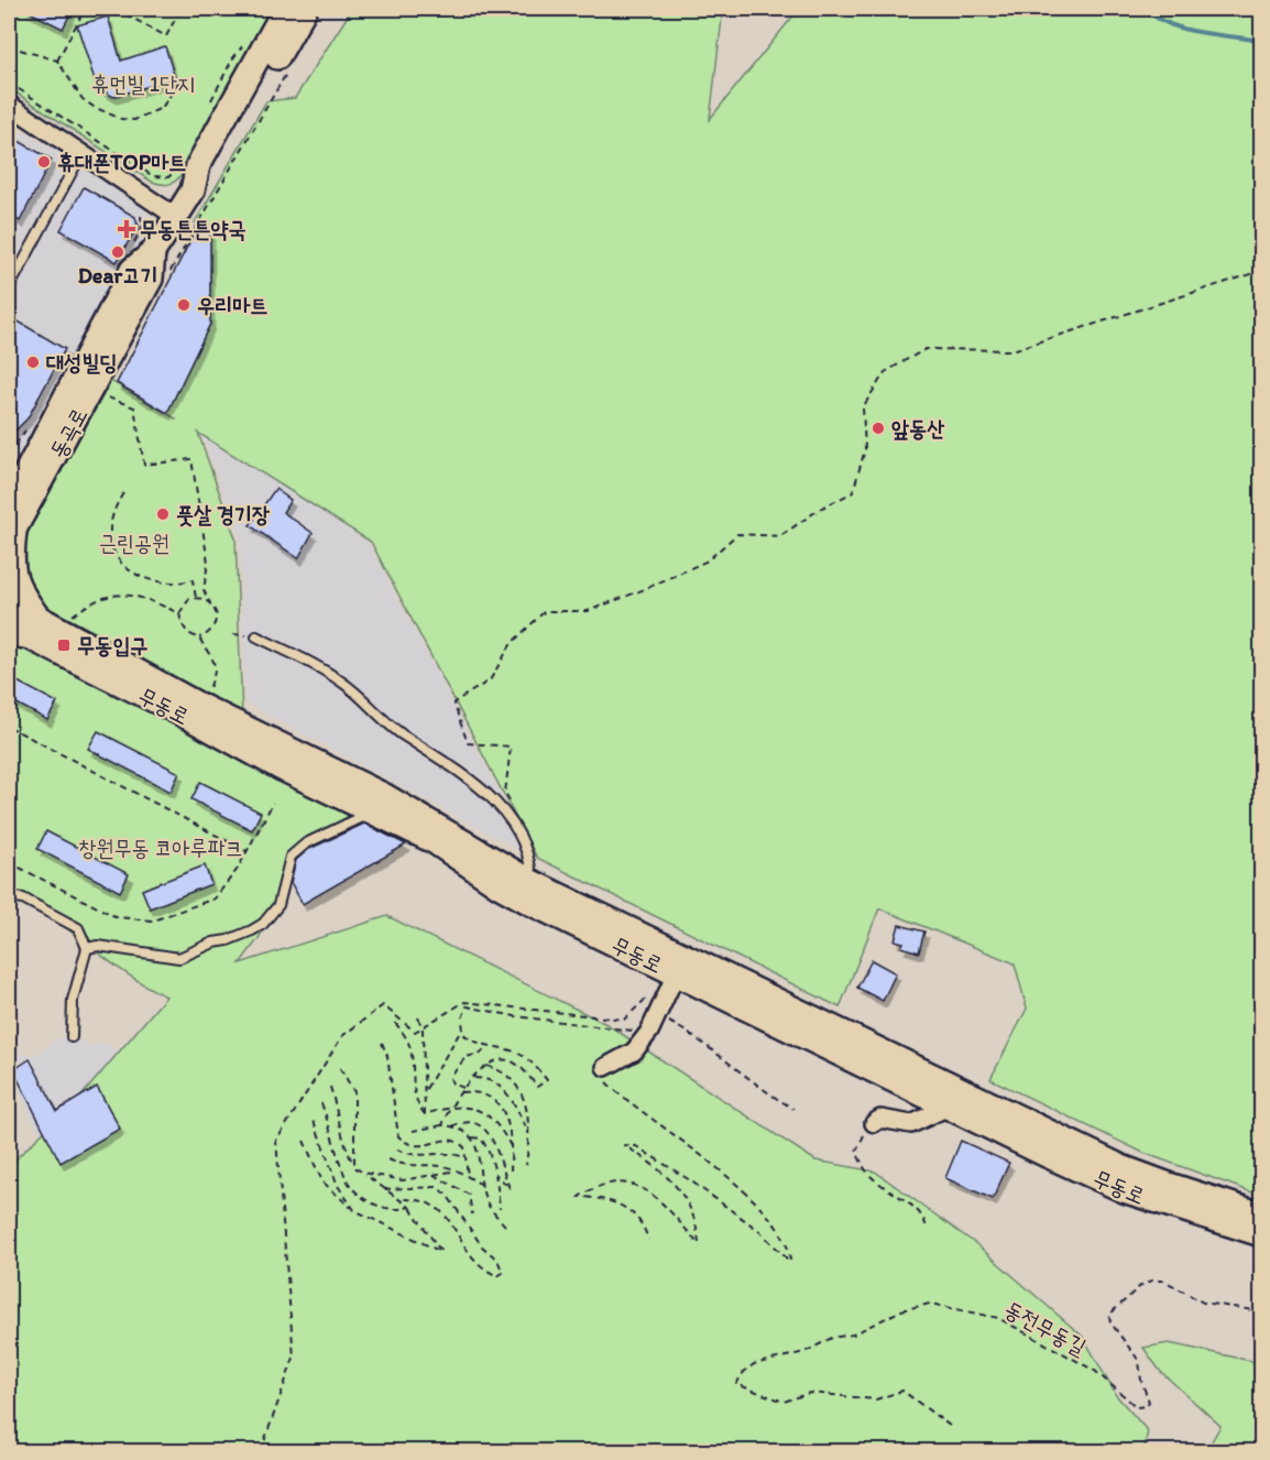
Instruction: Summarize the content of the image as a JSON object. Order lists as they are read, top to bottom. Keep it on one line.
{"streets":{"main road":["동곡로","무동로"],"path":["동전무동길"]},"parks":["휴먼빌 1단지","근린공원","창원무동 코아루파크"],"places":{"other":["휴대폰TOP마트","Dear고기","우리마트","대성빌딩","앞동산","풋살 경기장"],"health":["무동튼튼약국"],"transit":["무동입구"]}}
